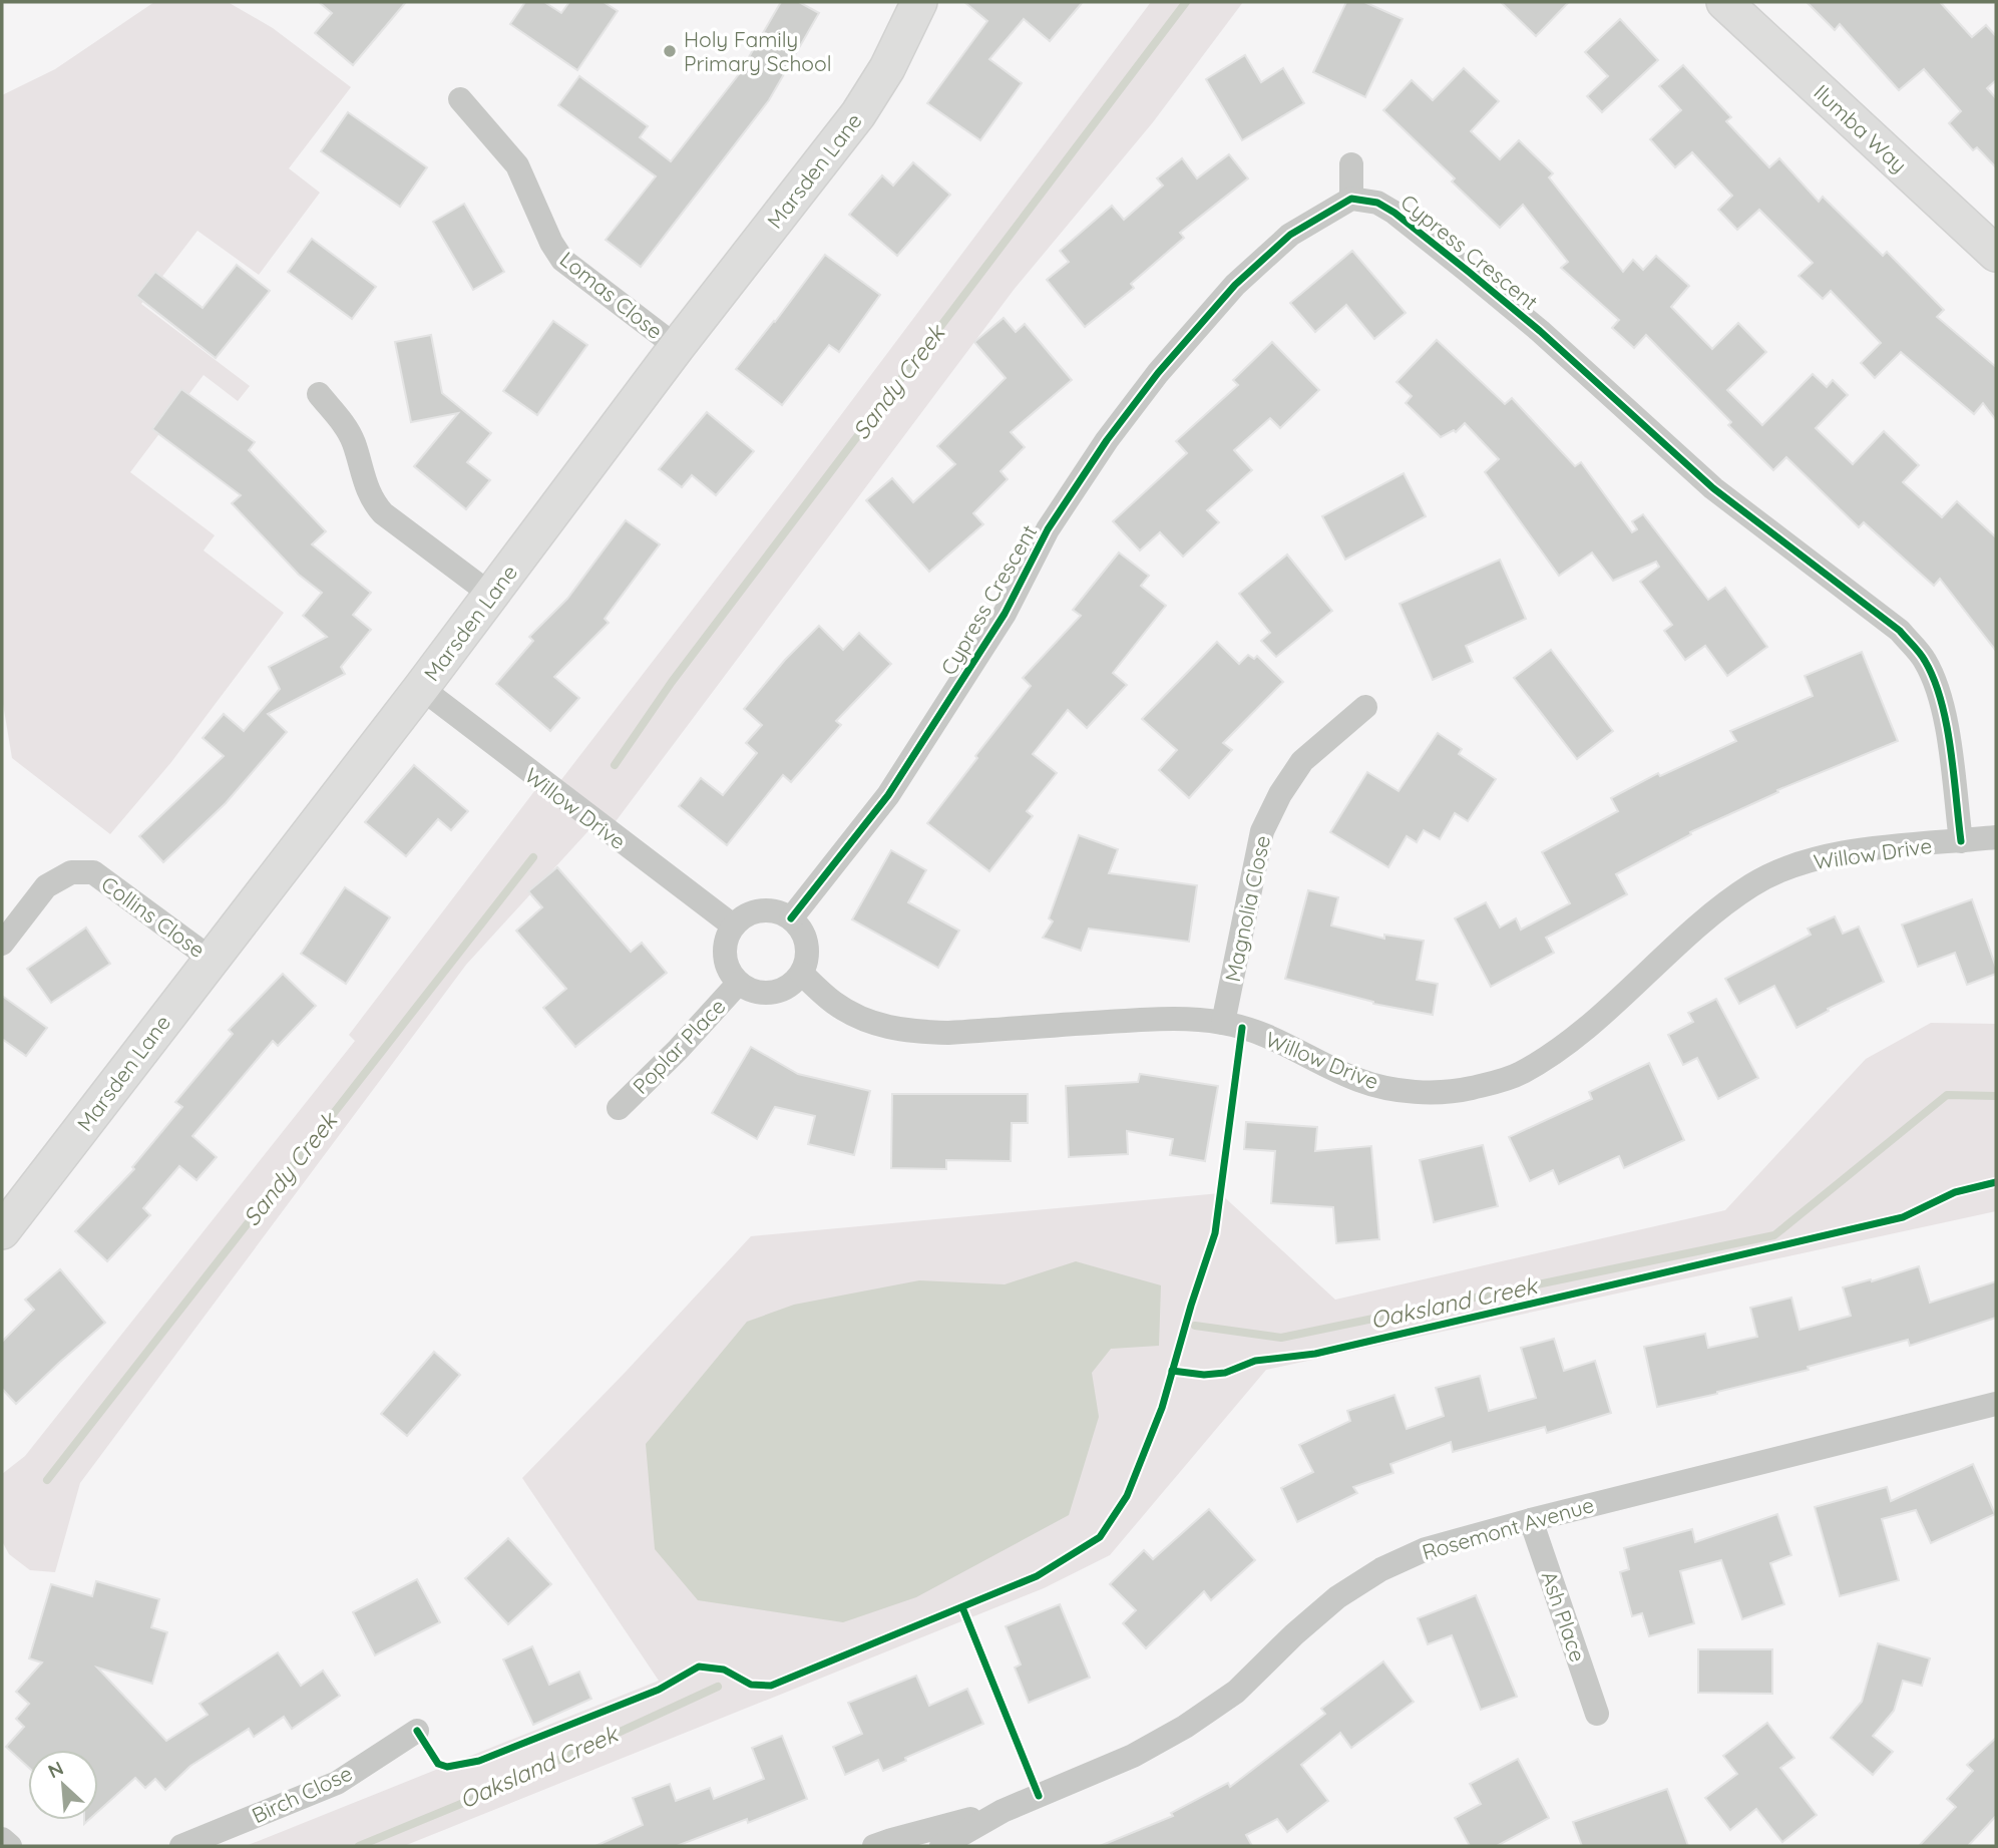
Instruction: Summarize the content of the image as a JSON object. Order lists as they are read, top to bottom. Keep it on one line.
{"streets":{"main road":["Ilumba Way","Marsden Lane"],"street":["Cypress Crescent","Lomas Close","Willow Drive","Magnolia Close","Collins Close","Poplar Place","Rosemont Avenue","Ash Place","Birch Close"]},"crossings":[["Marsden Lane","Lomas Close"],["Marsden Lane","Willow Drive"],["Marsden Lane","Collins Close"],["Cypress Crescent","Willow Drive"],["Cypress Crescent","Poplar Place"],["Willow Drive","Magnolia Close"],["Willow Drive","Poplar Place"],["Rosemont Avenue","Ash Place"]],"water":["Sandy Creek","Oaksland Creek"],"places":["Holy Family Primary School"],"north":"top left"}
